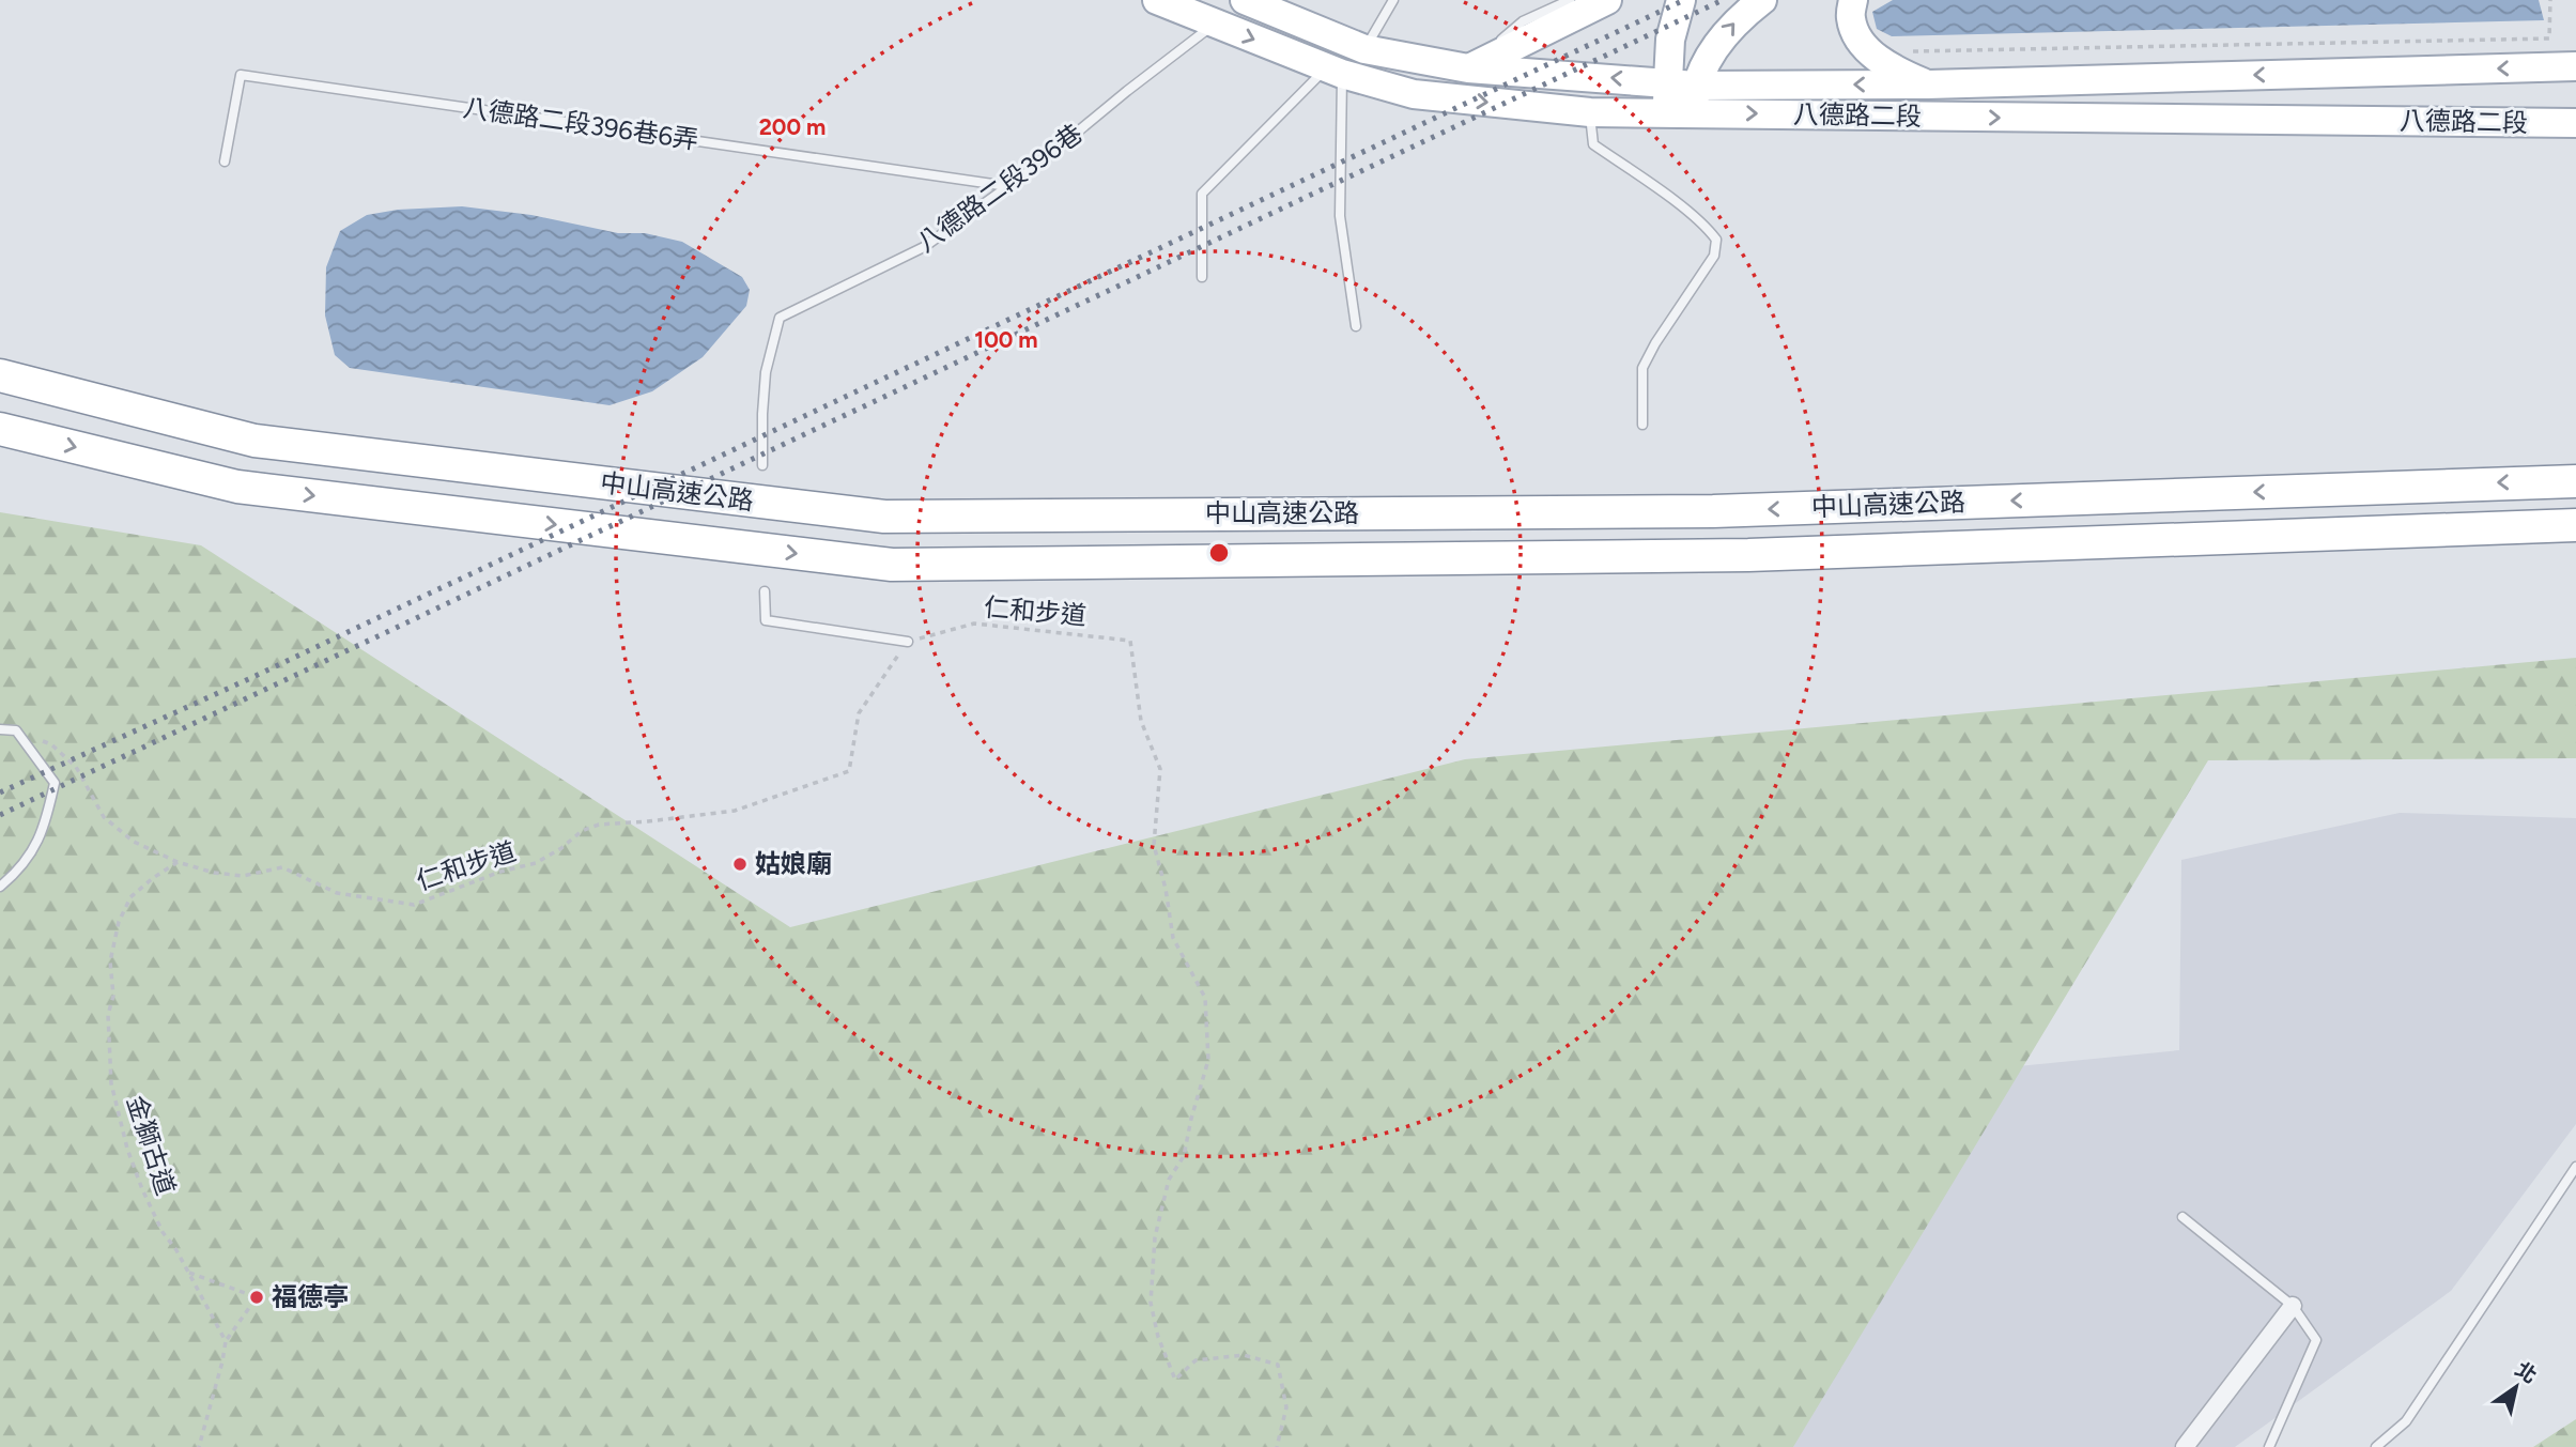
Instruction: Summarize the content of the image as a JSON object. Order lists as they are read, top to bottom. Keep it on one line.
{"streets":{"highway":["中山高速公路"],"main road":["八德路二段"],"lane":["八德路二段396巷6弄","八德路二段396巷"],"path":["仁和步道","金獅古道"]},"crossings":[["八德路二段","八德路二段396巷"],["八德路二段396巷6弄","八德路二段396巷"],["仁和步道","金獅古道"]],"places":["姑娘廟","福德亭"],"north":"top right","rings":["200 m","100 m"]}
